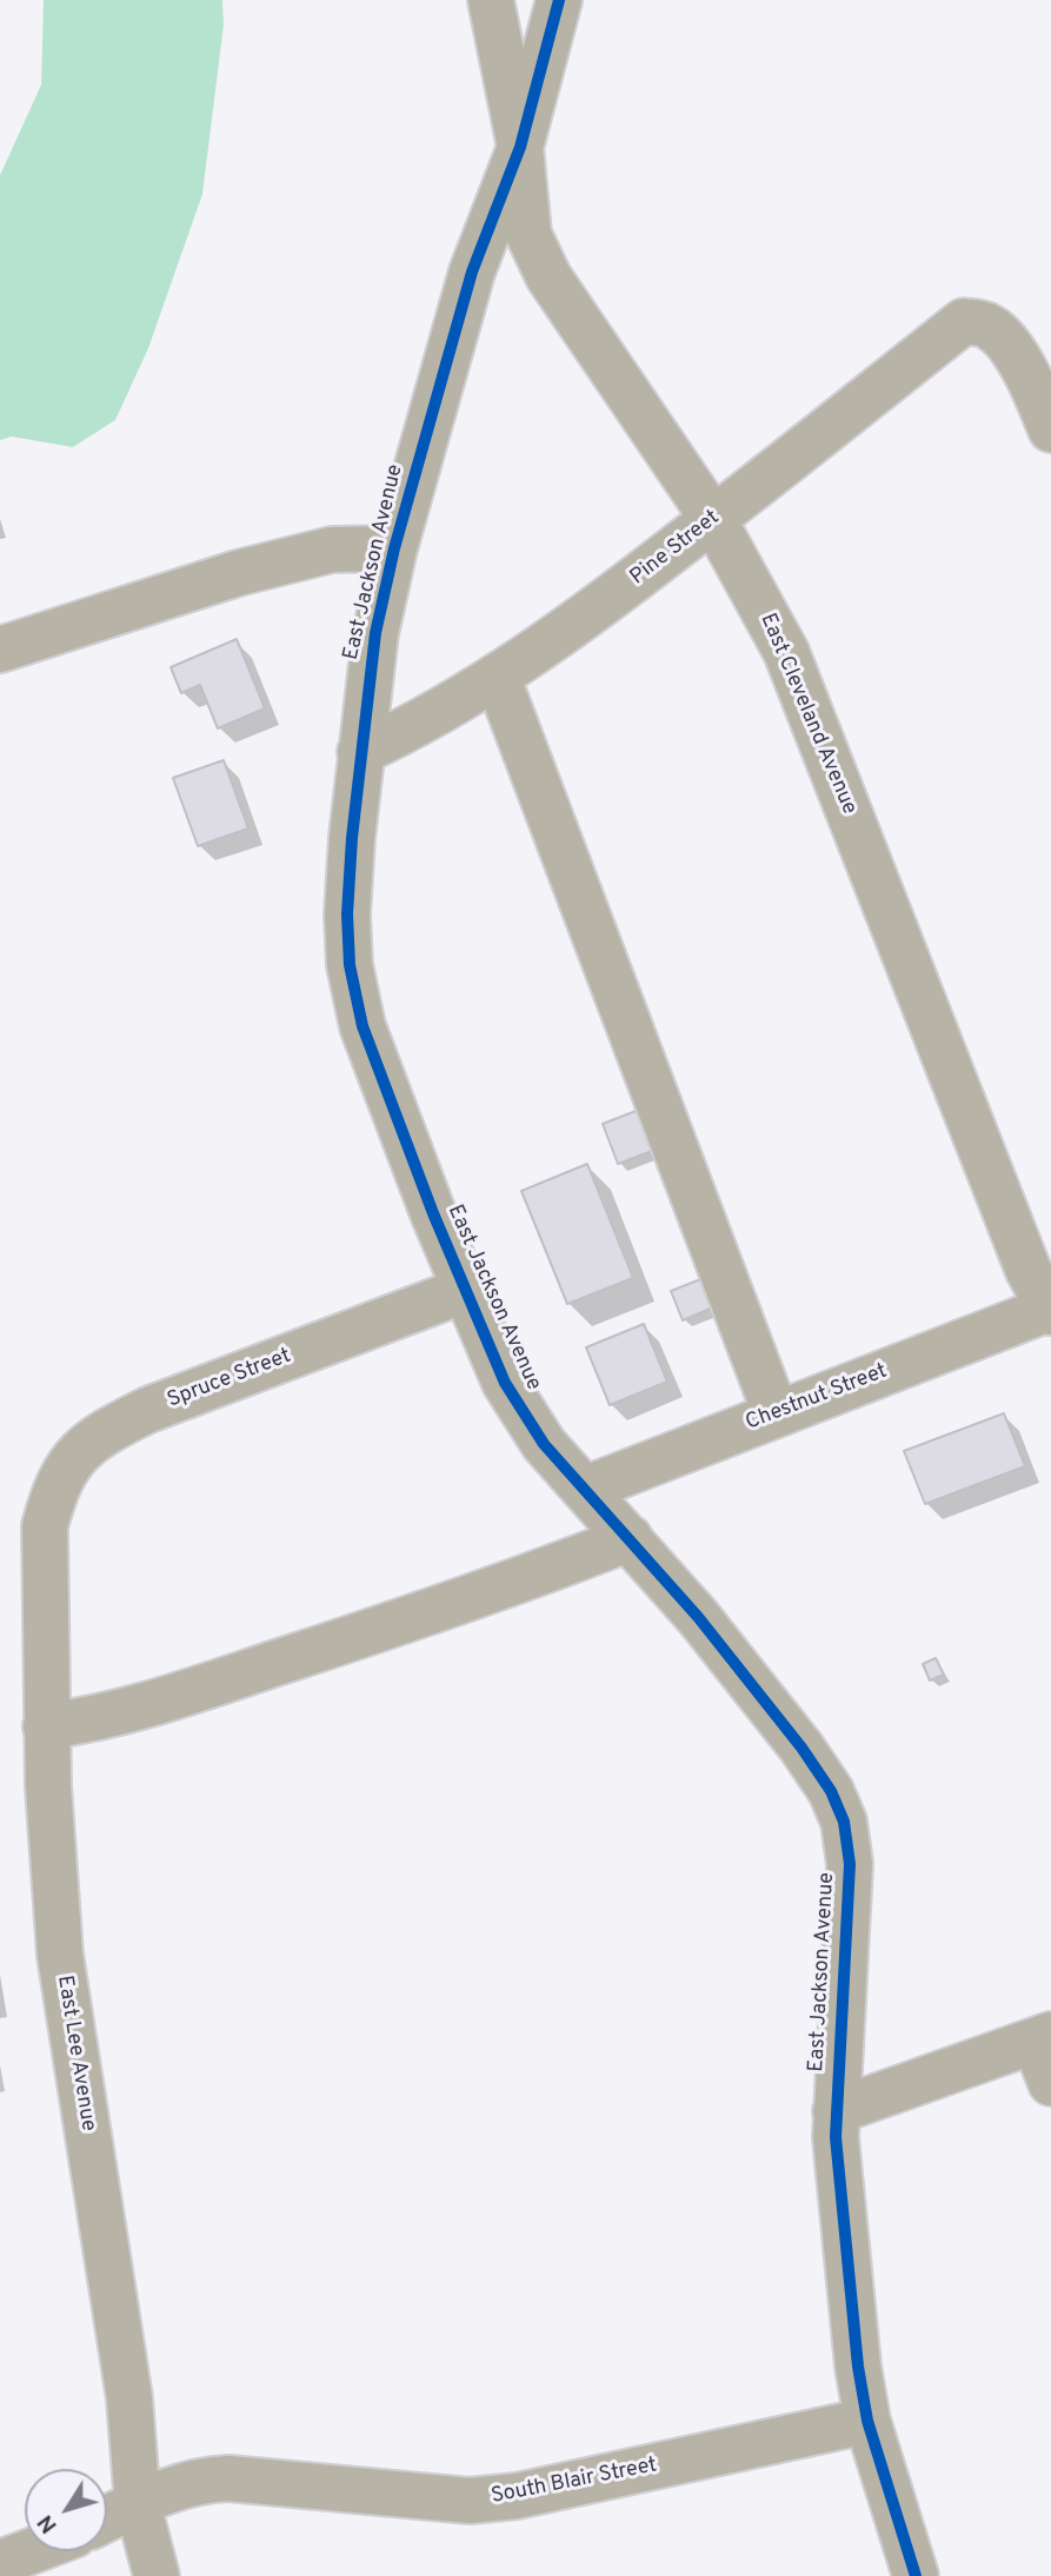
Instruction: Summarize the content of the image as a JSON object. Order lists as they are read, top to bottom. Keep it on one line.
{"streets":{"street":["Pine Street","East Jackson Avenue","East Cleveland Avenue","Spruce Street","Chestnut Street","East Lee Avenue","South Blair Street"]},"crossings":[["Pine Street","East Jackson Avenue"],["Pine Street","East Cleveland Avenue"],["East Jackson Avenue","East Cleveland Avenue"],["East Jackson Avenue","Spruce Street"],["East Jackson Avenue","Chestnut Street"],["East Jackson Avenue","South Blair Street"],["East Cleveland Avenue","Chestnut Street"],["Spruce Street","East Lee Avenue"],["East Lee Avenue","South Blair Street"]],"north":"bottom left"}
